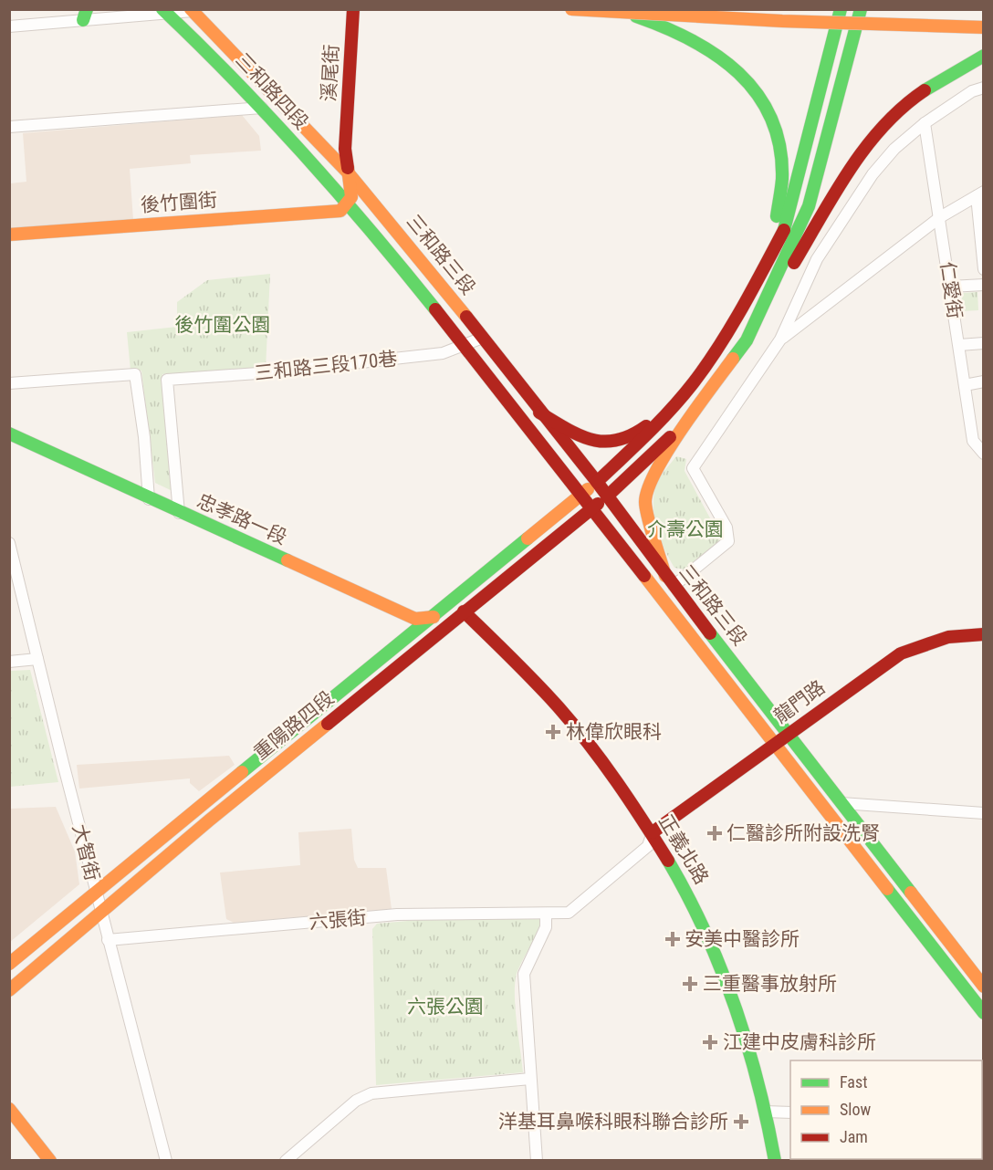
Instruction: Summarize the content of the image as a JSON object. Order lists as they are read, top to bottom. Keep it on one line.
{"streets":{"main road":["溪尾街","三和路四段","後竹圍街","三和路三段","忠孝路一段","龍門路","重陽路四段","正義北路"],"street":["仁愛街","三和路三段170巷","大智街","六張街"]},"crossings":[["溪尾街","三和路四段"],["溪尾街","後竹圍街"],["溪尾街","三和路三段"],["三和路四段","後竹圍街"],["三和路四段","三和路三段"],["後竹圍街","三和路三段"],["三和路三段","三和路三段170巷"],["三和路三段","龍門路"],["三和路三段","重陽路四段"],["三和路三段170巷","忠孝路一段"],["忠孝路一段","重陽路四段"],["忠孝路一段","正義北路"],["龍門路","正義北路"],["龍門路","六張街"],["重陽路四段","正義北路"],["重陽路四段","大智街"],["正義北路","六張街"],["大智街","六張街"]],"parks":["後竹圍公園","介壽公園","六張公園"],"places":{"health":["林偉欣眼科","仁醫診所附設洗腎","安美中醫診所","三重醫事放射所","江建中皮膚科診所","洋基耳鼻喉科眼科聯合診所"]},"legend":["Fast","Slow","Jam"]}
